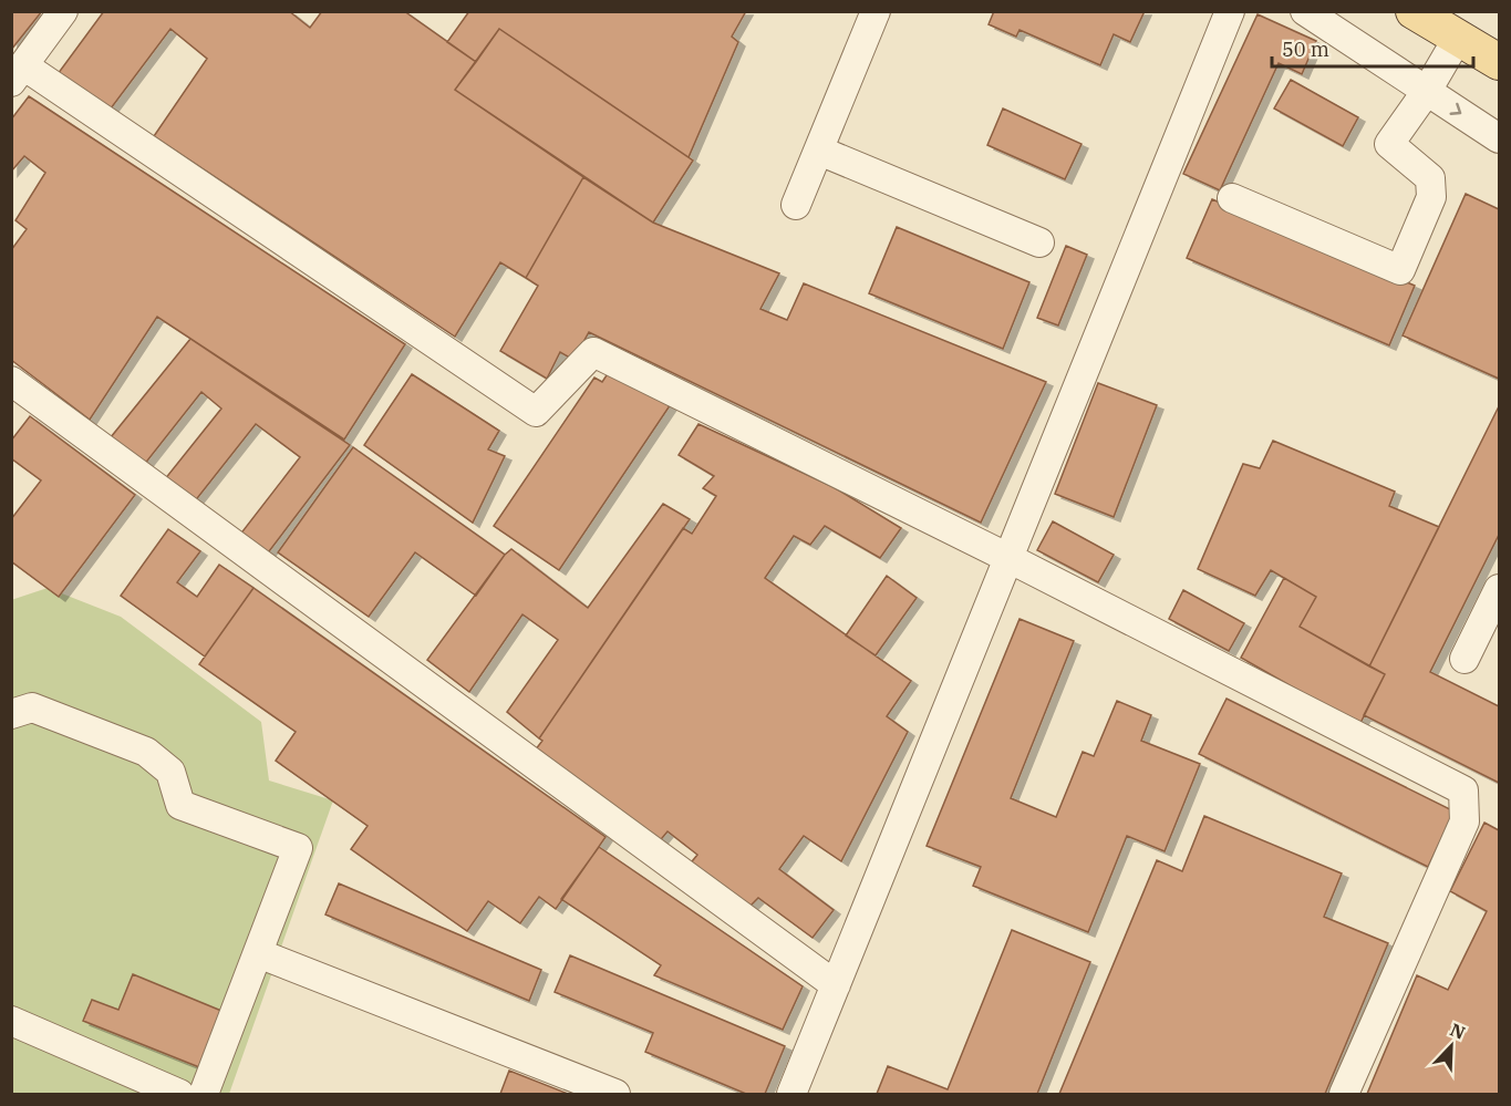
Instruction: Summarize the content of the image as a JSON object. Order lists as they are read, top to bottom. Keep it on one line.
{"scale_bar":"50 m","north":"top right"}
